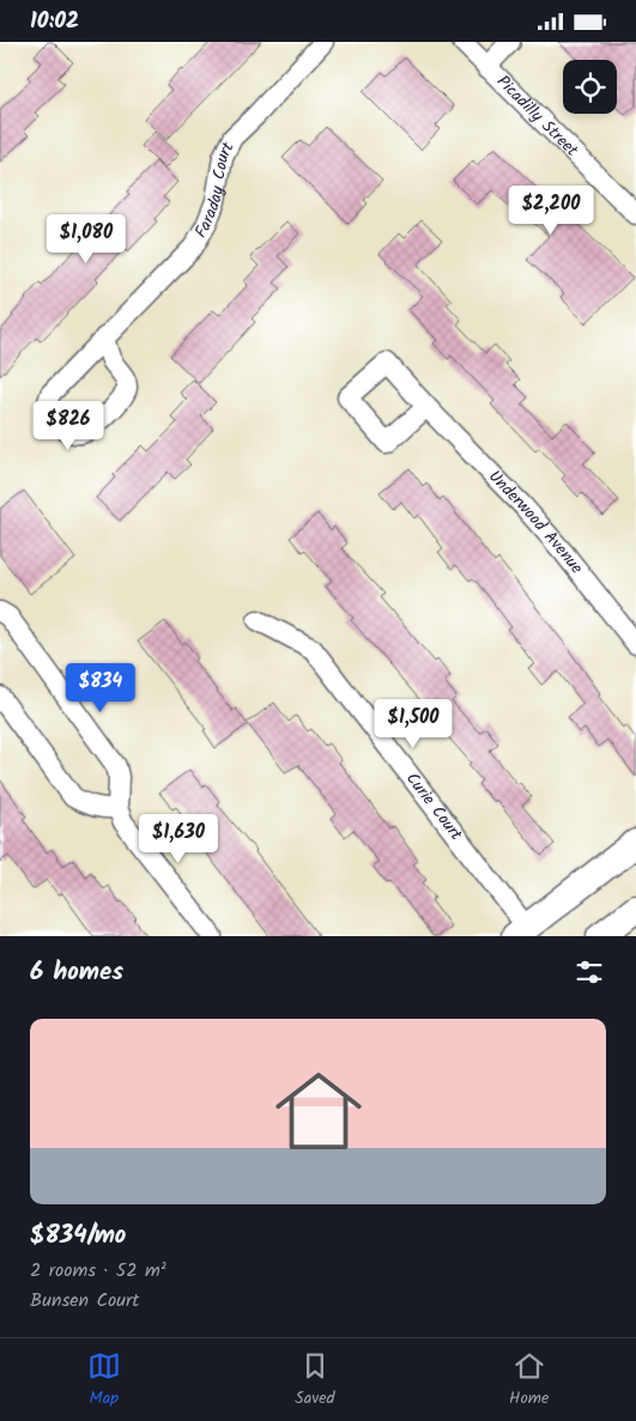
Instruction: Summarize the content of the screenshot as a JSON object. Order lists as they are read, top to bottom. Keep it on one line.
{"streets":{"street":["Picadilly Street","Faraday Court","Underwood Avenue","Curie Court"]},"page":{"status":"10:02","price":["$2,200","$1,080","$826","$834","$1,500","$1,630"],"heading":"6 homes","list":[{"name":"$834/mo","note":"2 rooms · 52 m² · Bunsen Court"}],"tabs":["Map","Saved","Home"]}}
